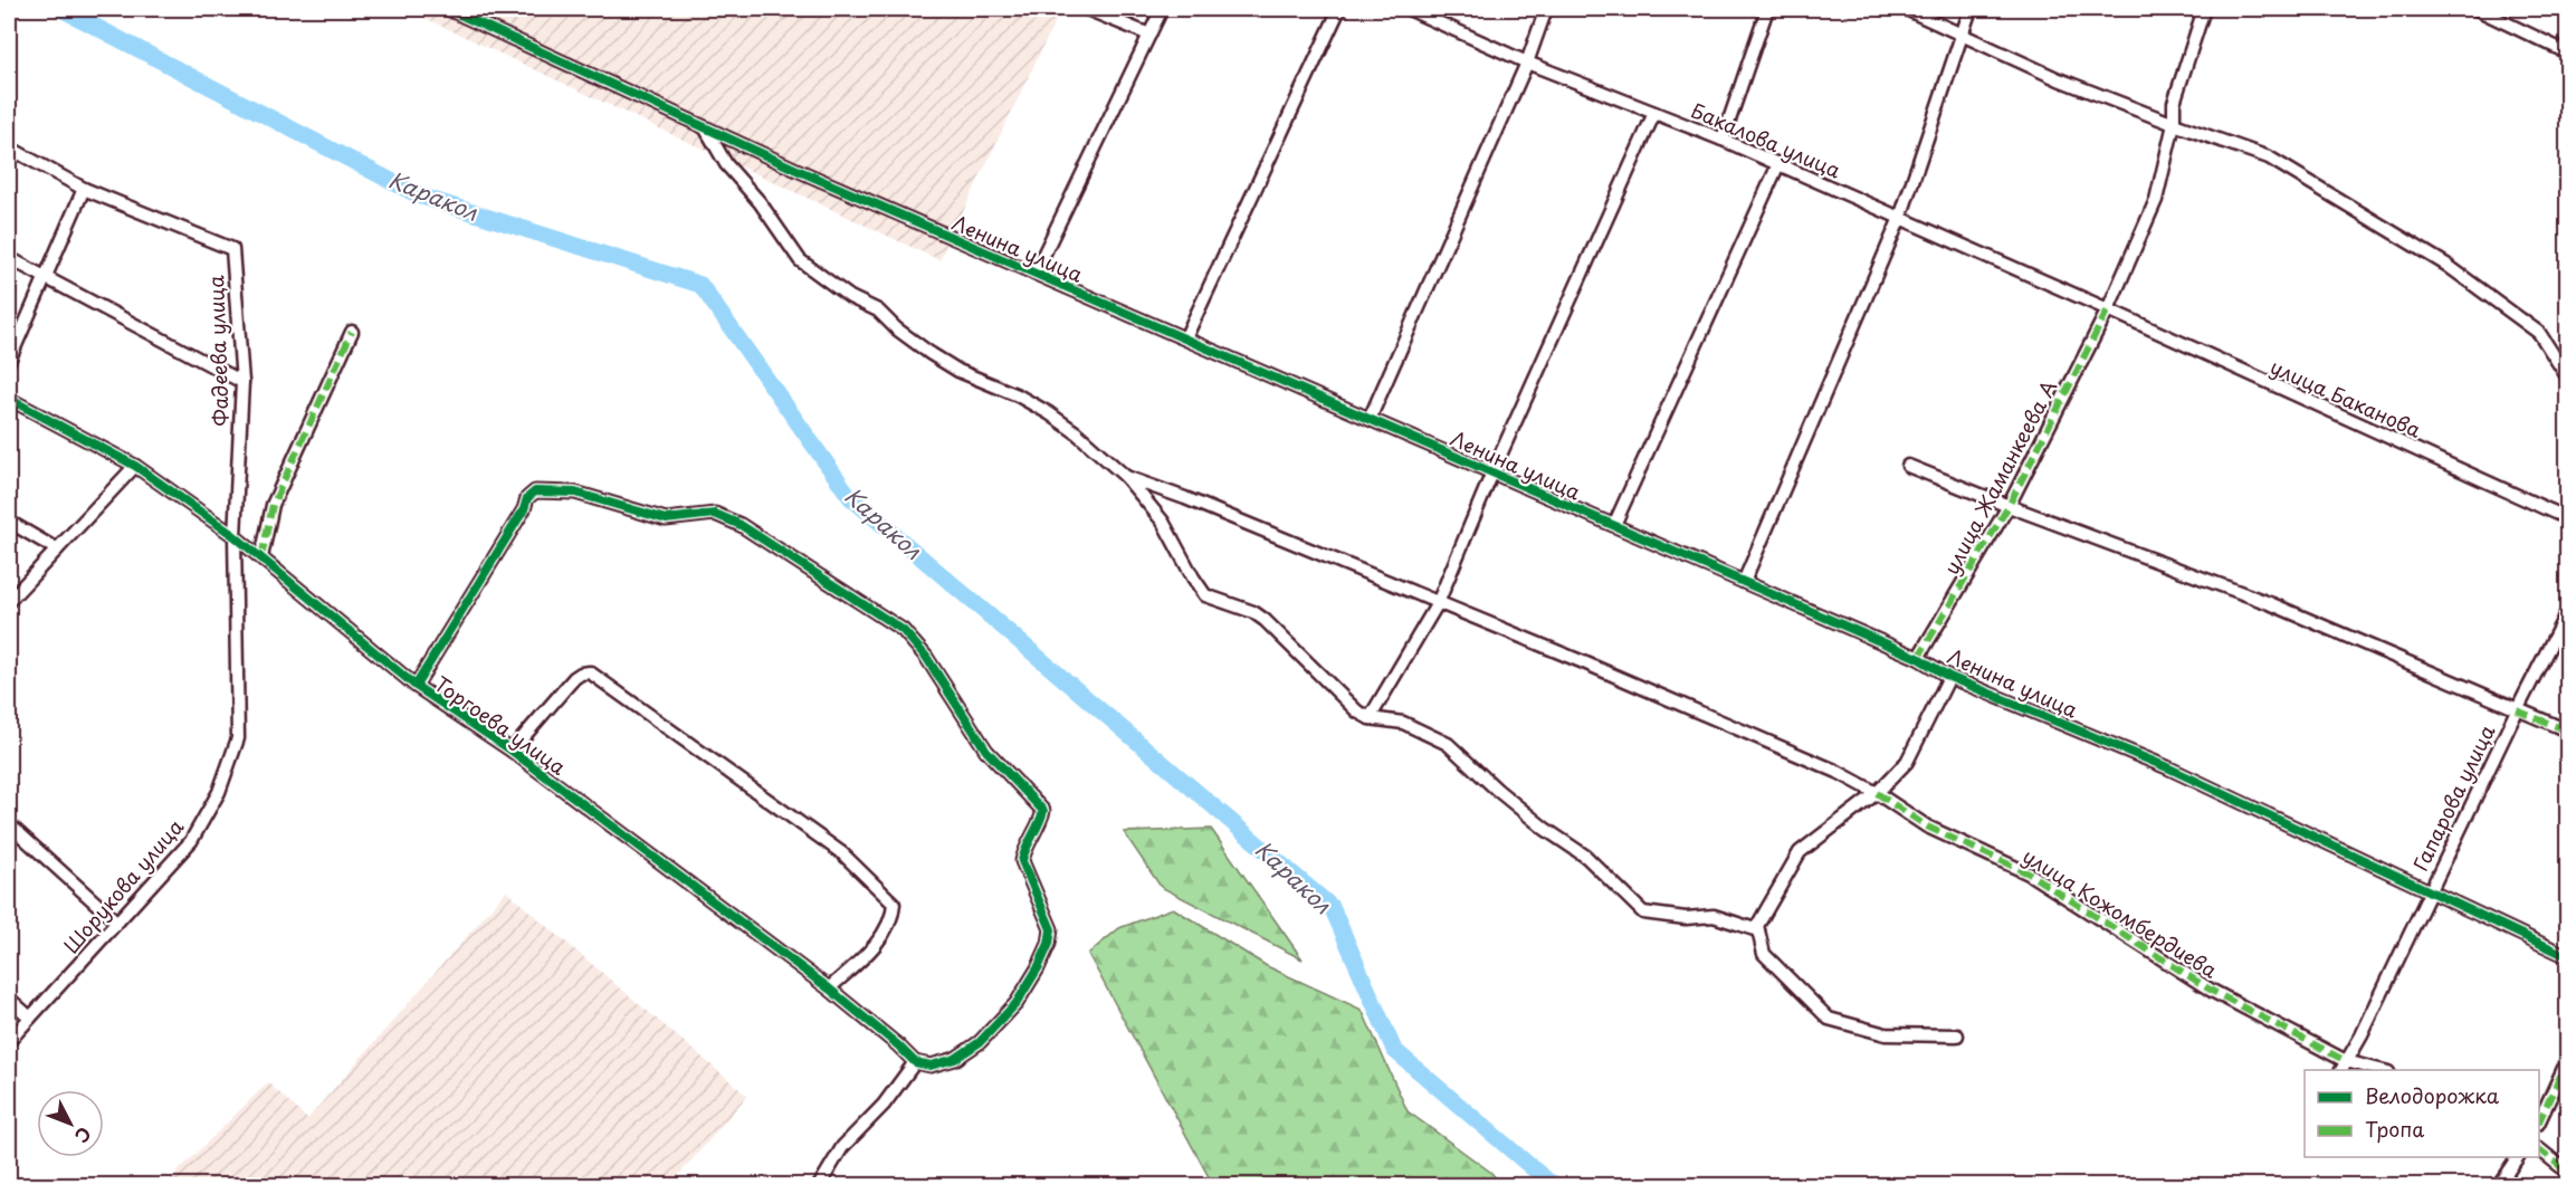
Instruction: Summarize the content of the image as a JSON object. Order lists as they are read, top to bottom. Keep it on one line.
{"streets":{"street":["Бакалова улица","Ленина улица","Фадеева улица","улица Баканова","улица Жаманкеева А","Торгоева улица","Гапарова улица","Шорукова улица","улица Кожомбердиева"]},"crossings":[["Бакалова улица","улица Баканова"],["Бакалова улица","улица Жаманкеева А"],["Ленина улица","улица Жаманкеева А"],["Ленина улица","Гапарова улица"],["Фадеева улица","Торгоева улица"],["Фадеева улица","Шорукова улица"],["улица Баканова","улица Жаманкеева А"],["Торгоева улица","Шорукова улица"],["Гапарова улица","улица Кожомбердиева"]],"water":["Каракол"],"legend":["Велодорожка","Тропа"],"north":"bottom right"}
